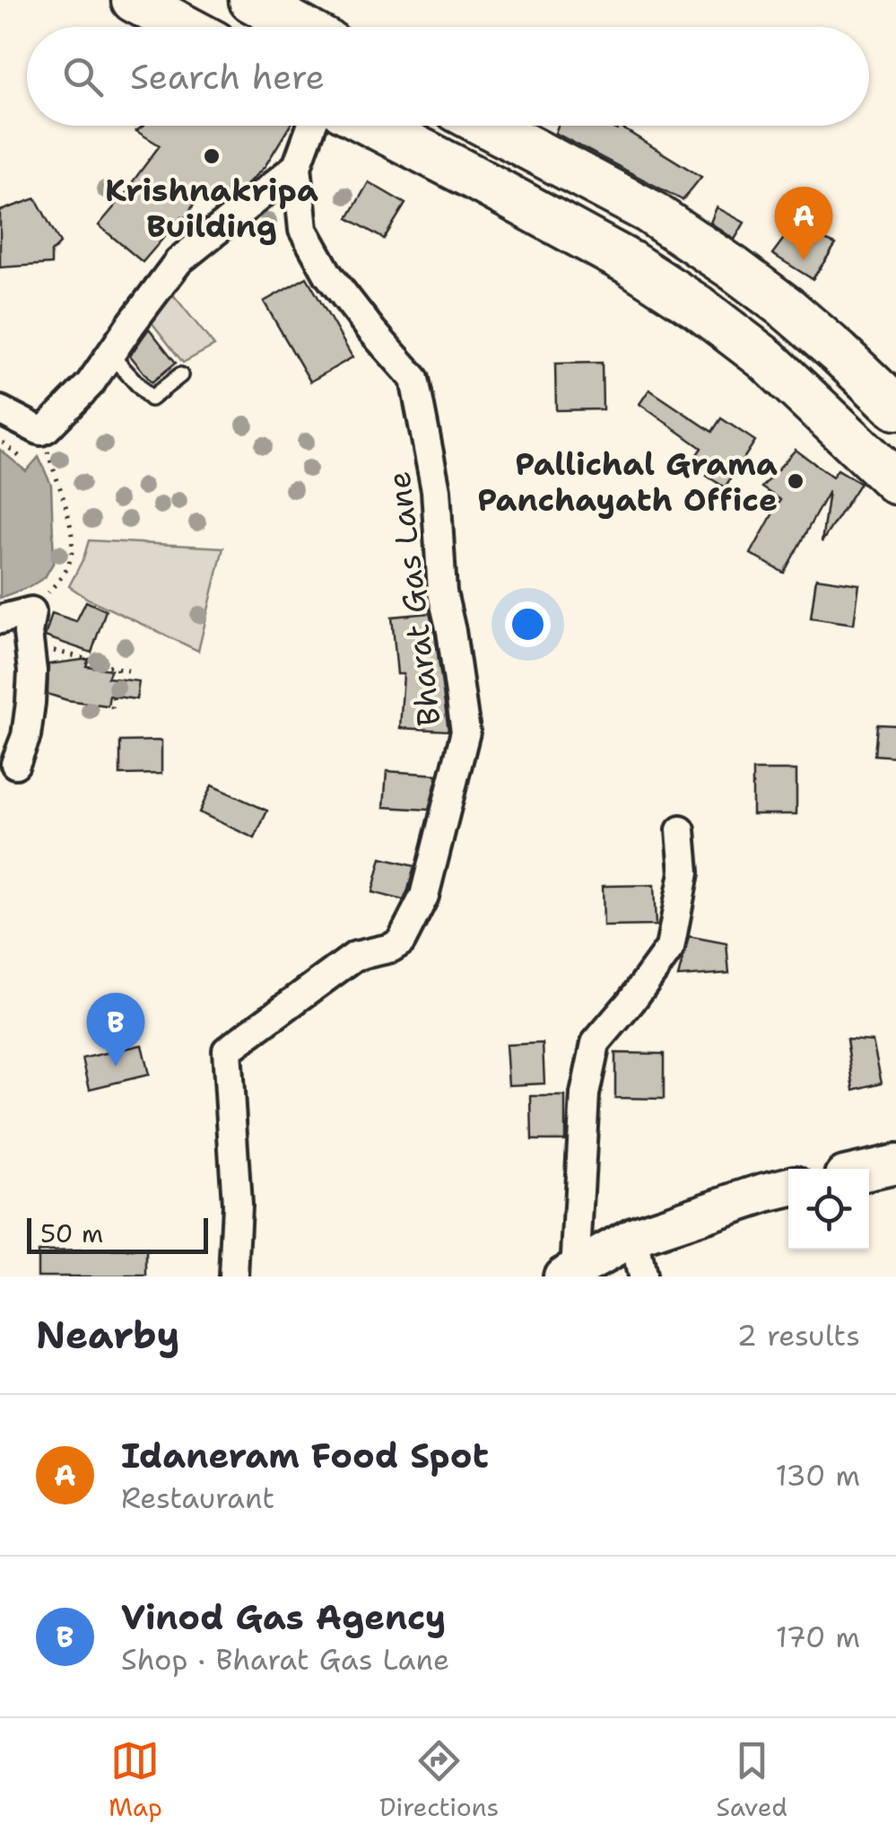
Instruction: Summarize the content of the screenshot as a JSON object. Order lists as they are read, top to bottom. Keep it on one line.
{"streets":{"street":["Bharat Gas Lane"]},"places":["Krishnakripa Building","Pallichal Grama Panchayath Office"],"scale_bar":"50 m","page":{"search":"Search here","pins":["A","B"],"scale":"50 m","heading":["Nearby","2 results"],"list":[{"mark":"A","name":"Idaneram Food Spot","note":"Restaurant","value":"130 m"},{"mark":"B","name":"Vinod Gas Agency","note":"Shop · Bharat Gas Lane","value":"170 m"}],"nav":["Map","Directions","Saved"]}}
